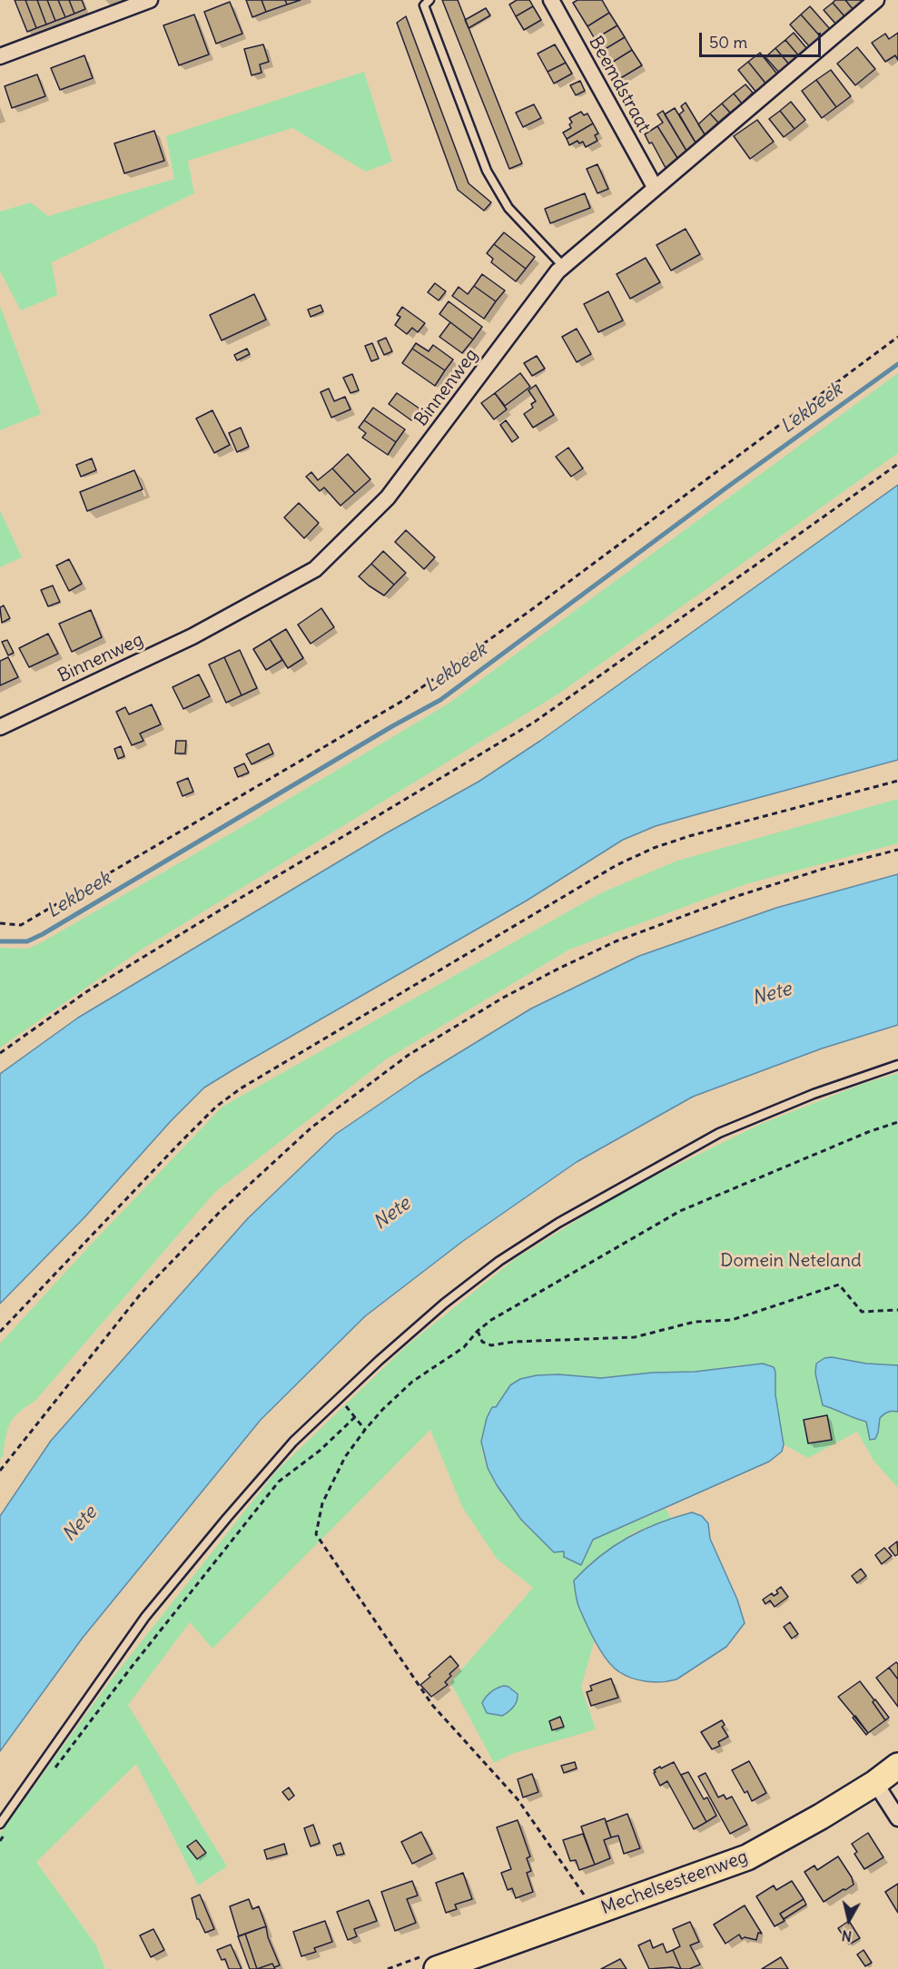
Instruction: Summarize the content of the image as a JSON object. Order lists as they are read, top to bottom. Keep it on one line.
{"streets":{"main road":["Mechelsesteenweg"],"street":["Beemdstraat","Binnenweg"]},"crossings":[["Beemdstraat","Binnenweg"]],"water":["Lekbeek","Nete"],"parks":["Domein Neteland"],"scale_bar":"50 m","north":"bottom"}
